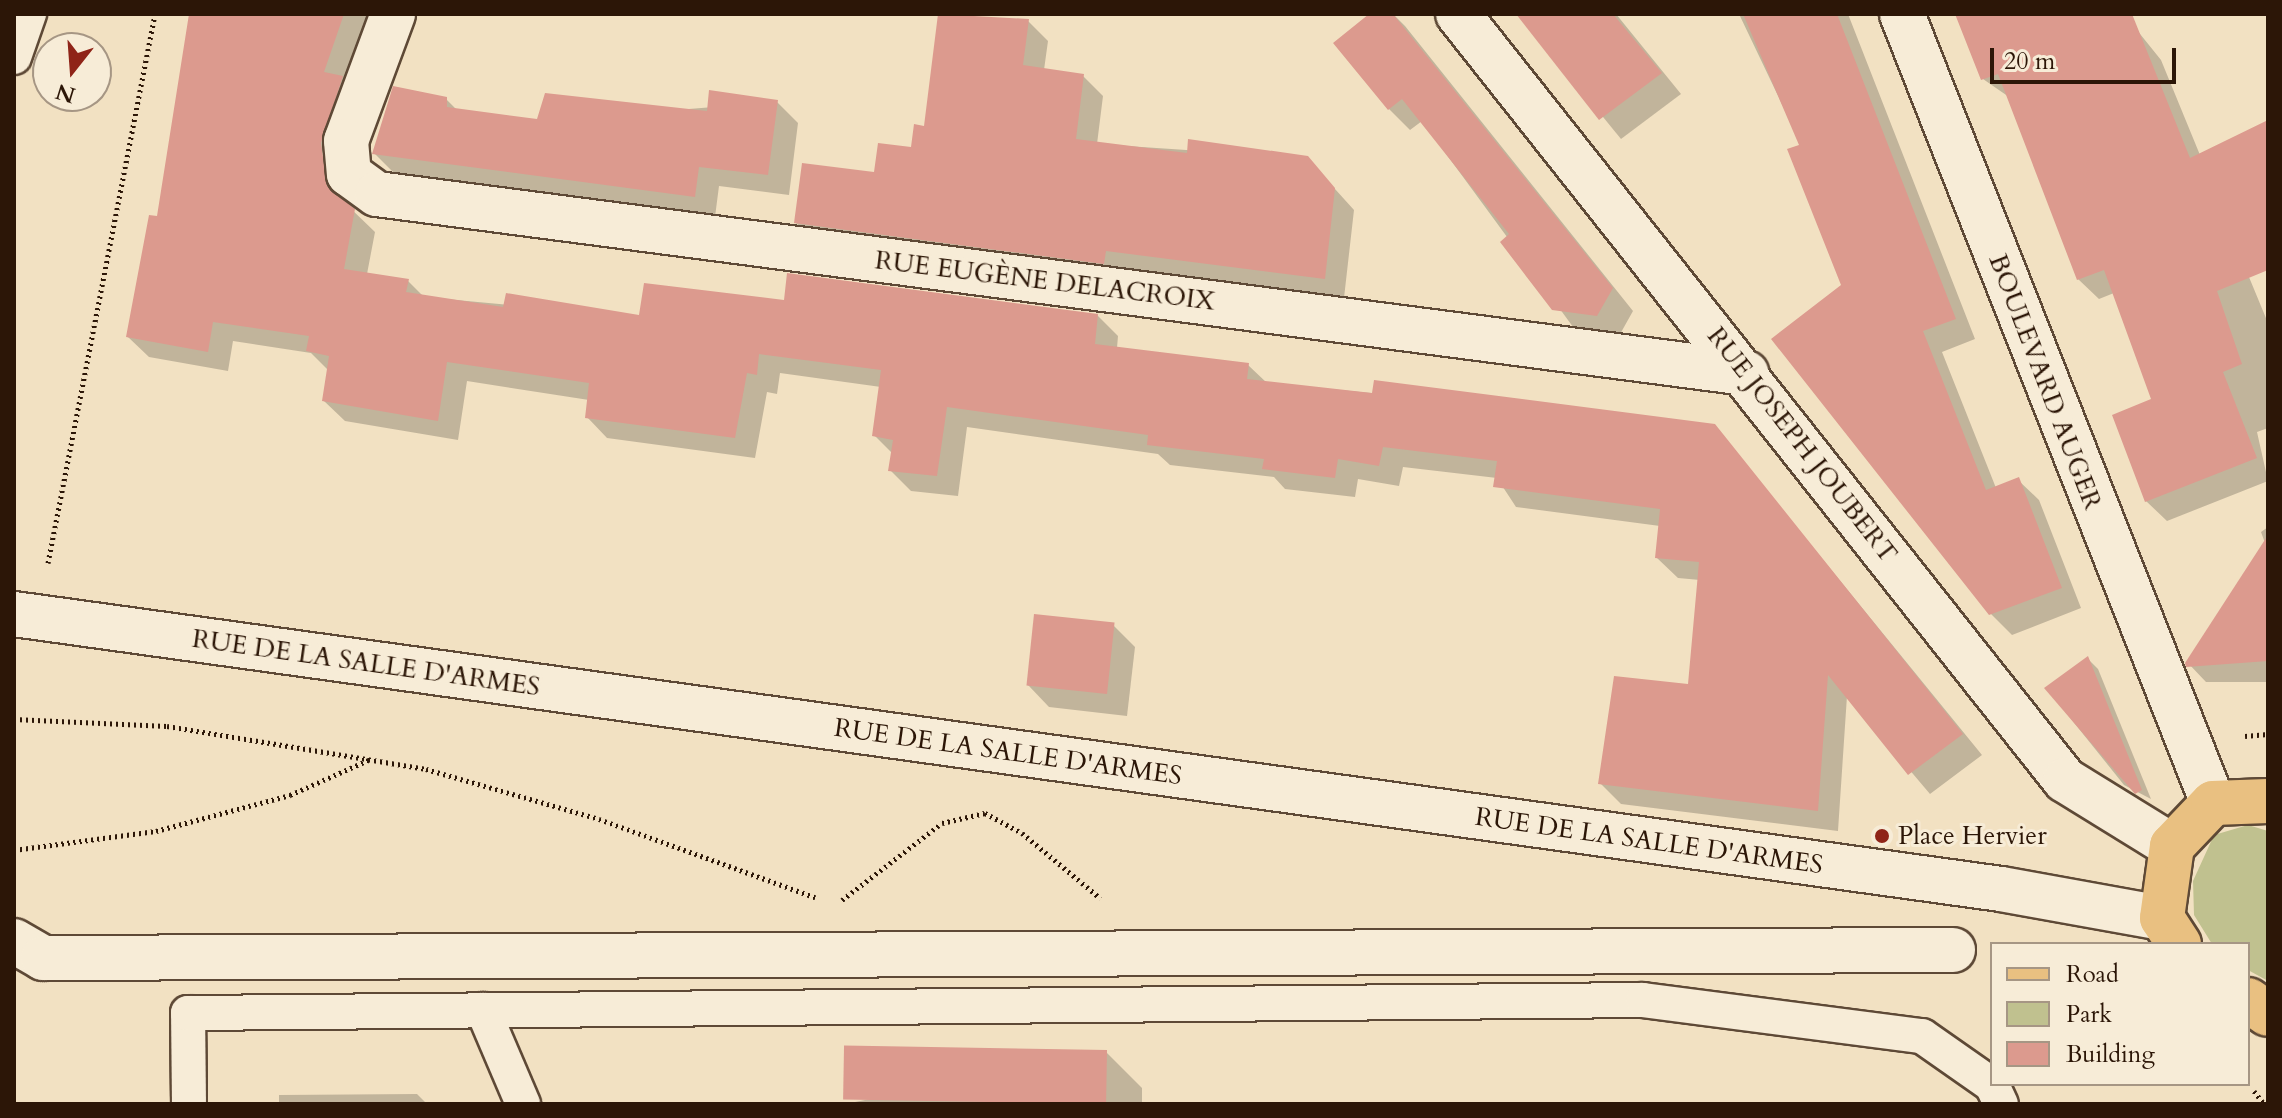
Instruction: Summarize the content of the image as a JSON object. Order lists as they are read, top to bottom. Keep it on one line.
{"streets":{"street":["RUE EUGÈNE DELACROIX","BOULEVARD AUGER","RUE JOSEPH JOUBERT","RUE DE LA SALLE D'ARMES"]},"crossings":[["RUE EUGÈNE DELACROIX","RUE JOSEPH JOUBERT"]],"places":["Place Hervier"],"legend":["Road","Park","Building"],"scale_bar":"20 m","north":"bottom"}
